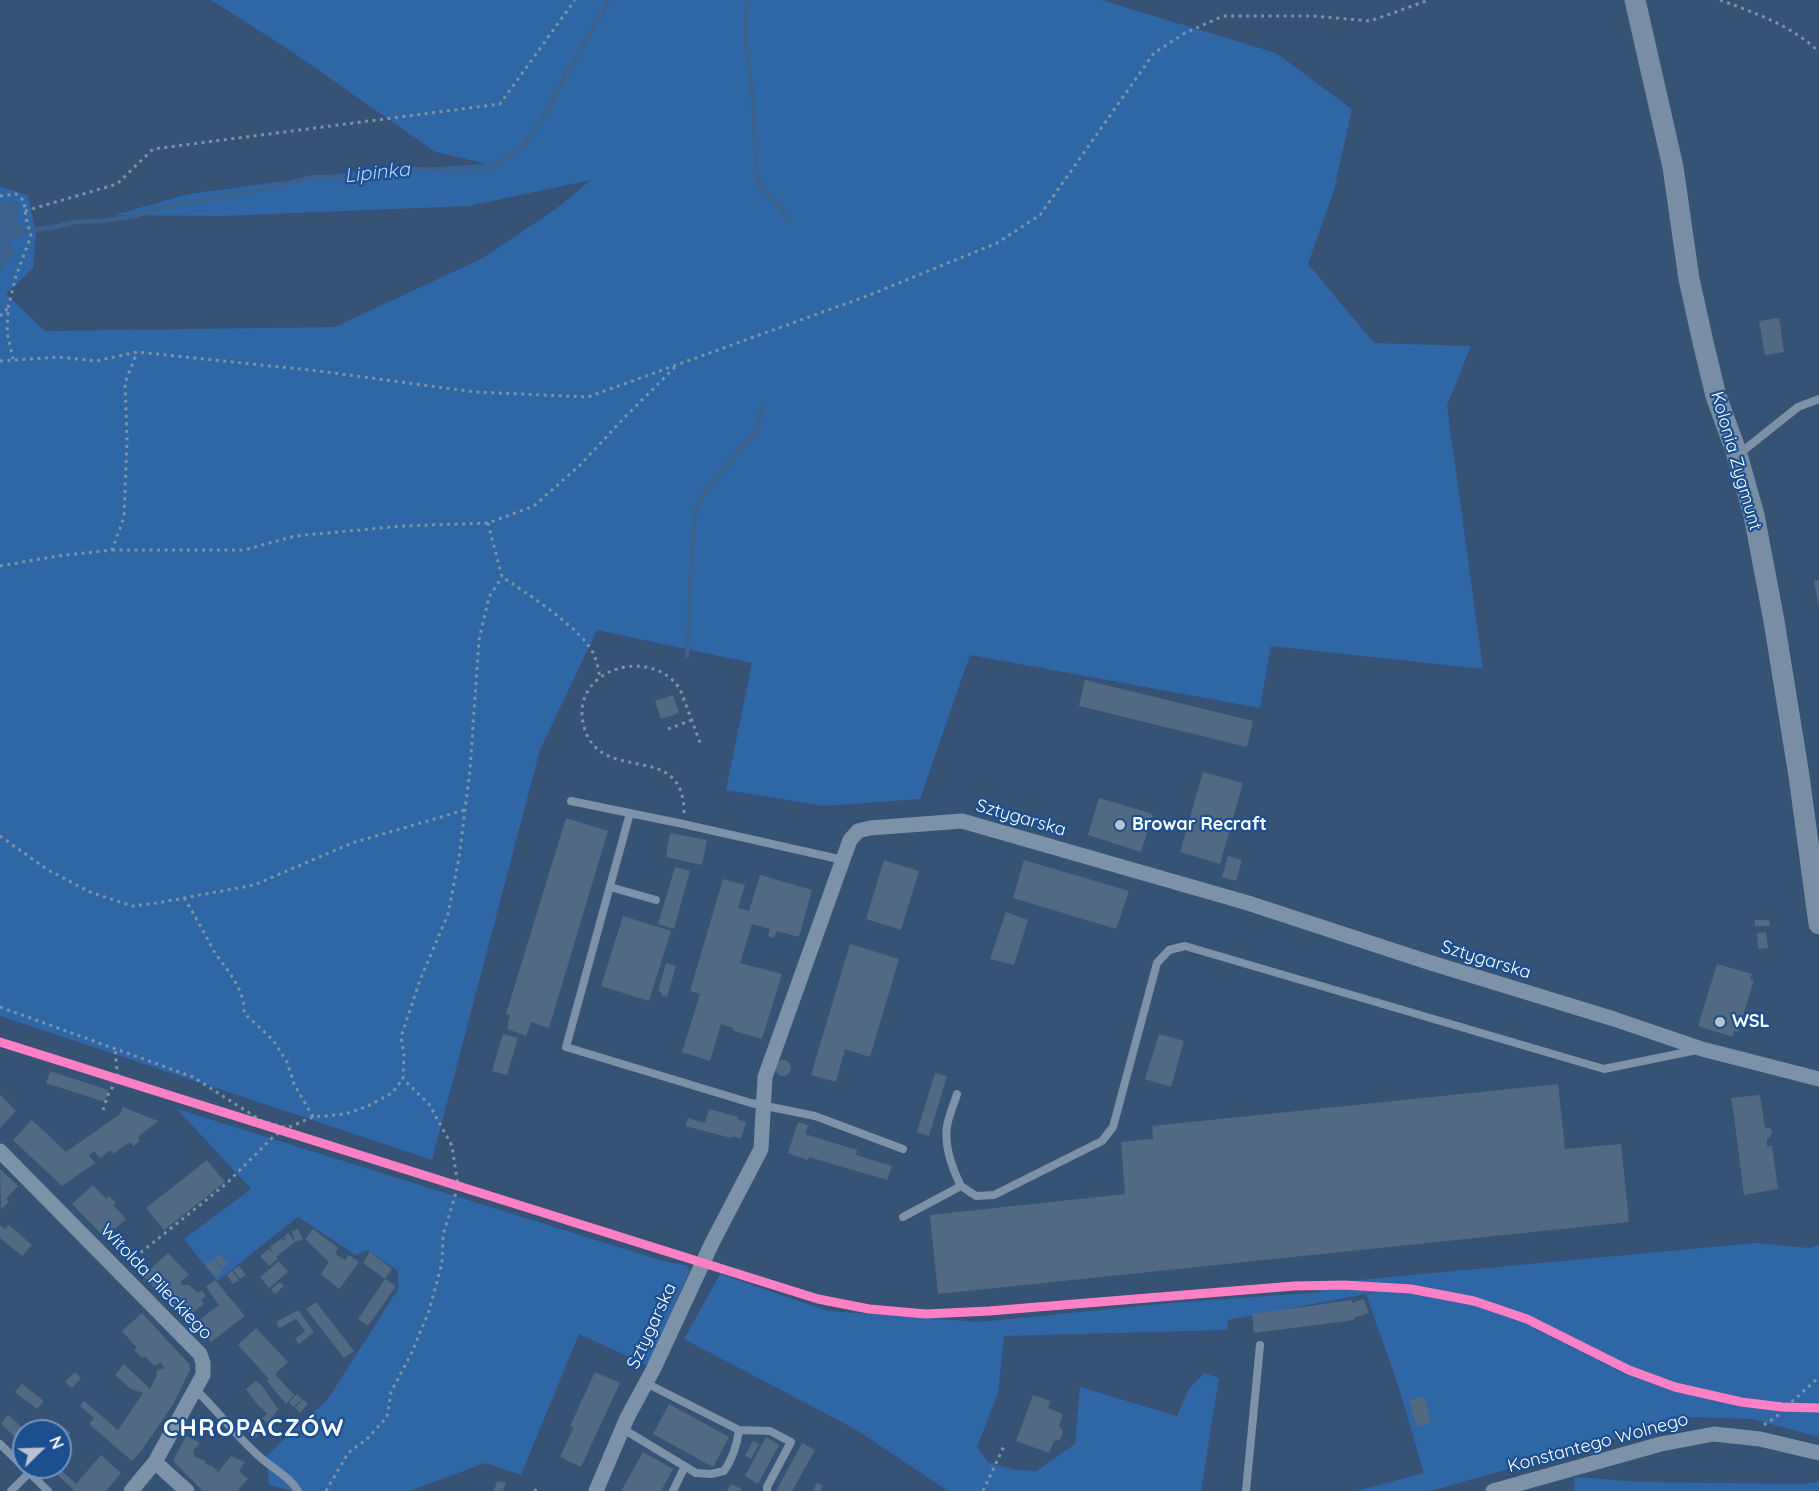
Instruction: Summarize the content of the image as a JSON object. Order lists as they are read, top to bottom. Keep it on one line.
{"streets":{"street":["Kolonia Zygmunt","Sztygarska","Witolda Pileckiego","Konstantego Wolnego"]},"districts":["CHROPACZÓW"],"water":["Lipinka"],"places":["Browar Recraft","WSL"],"north":"top right"}
